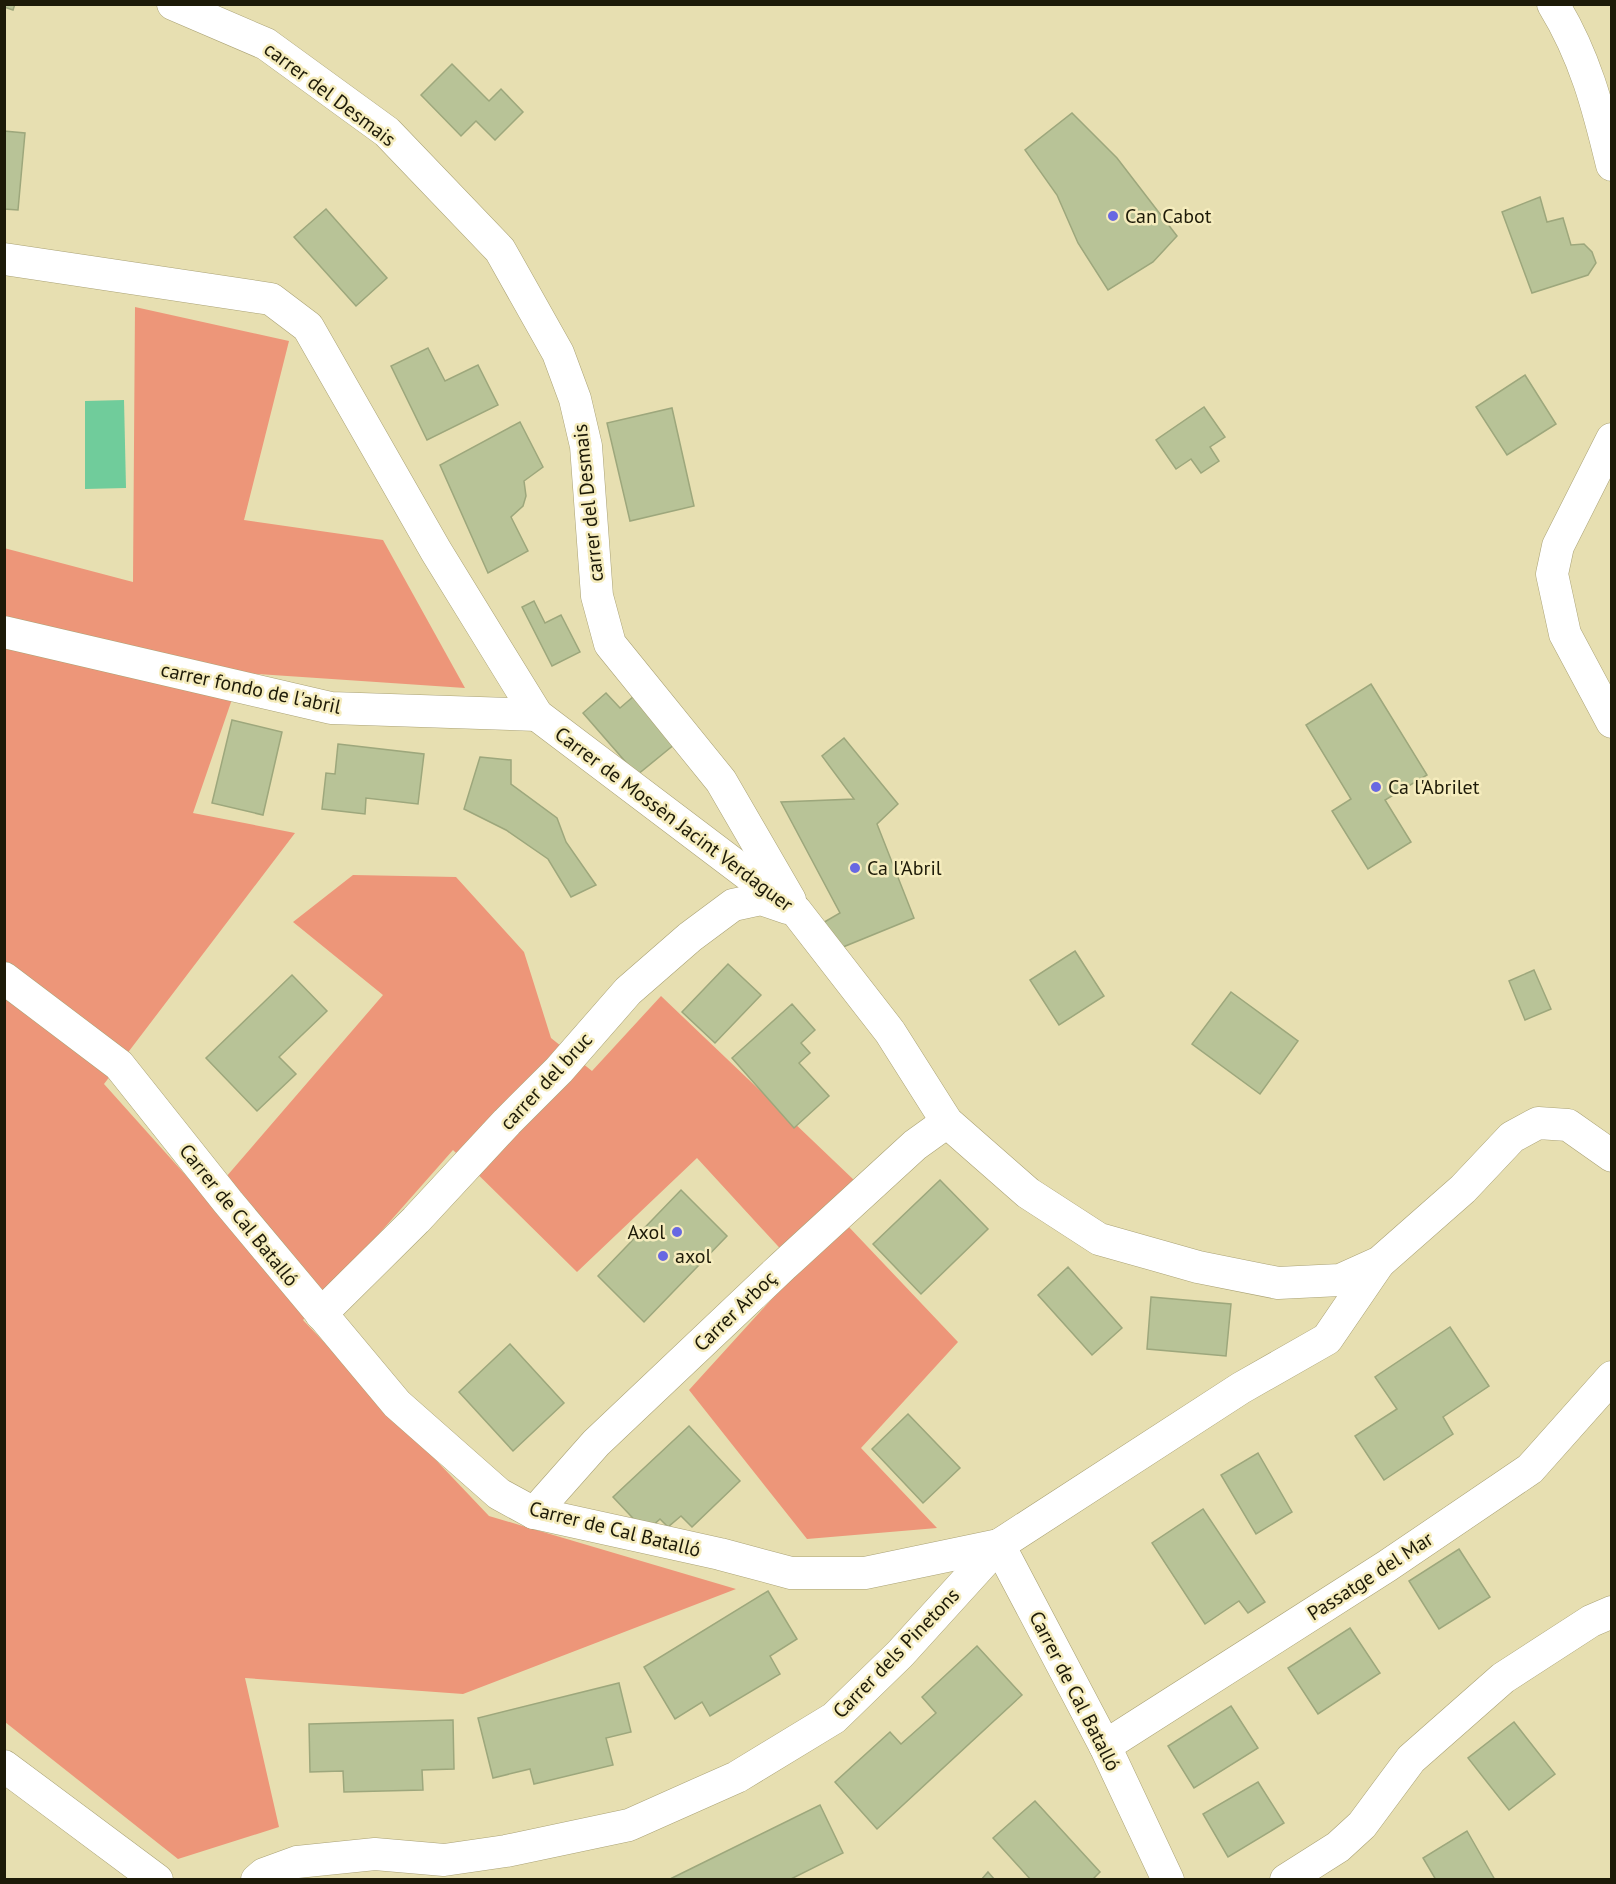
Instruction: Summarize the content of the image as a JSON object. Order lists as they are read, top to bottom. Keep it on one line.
{"streets":{"street":["carrer del Desmais","carrer fondo de l'abril","Carrer de Mossèn Jacint Verdaguer","carrer del bruc","Carrer de Cal Batalló","Carrer Arboç","Passatge del Mar","Carrer dels Pinetons"]},"crossings":[["carrer del Desmais","Carrer de Mossèn Jacint Verdaguer"],["carrer del Desmais","carrer del bruc"],["carrer fondo de l'abril","Carrer de Mossèn Jacint Verdaguer"],["Carrer de Mossèn Jacint Verdaguer","carrer del bruc"],["Carrer de Mossèn Jacint Verdaguer","Carrer Arboç"],["Carrer de Mossèn Jacint Verdaguer","Carrer dels Pinetons"],["carrer del bruc","Carrer de Cal Batalló"],["Carrer de Cal Batalló","Carrer Arboç"],["Carrer de Cal Batalló","Passatge del Mar"],["Carrer de Cal Batalló","Carrer dels Pinetons"]],"places":["Can Cabot","Ca l'Abrilet","Ca l'Abril","Axol","axol"]}
